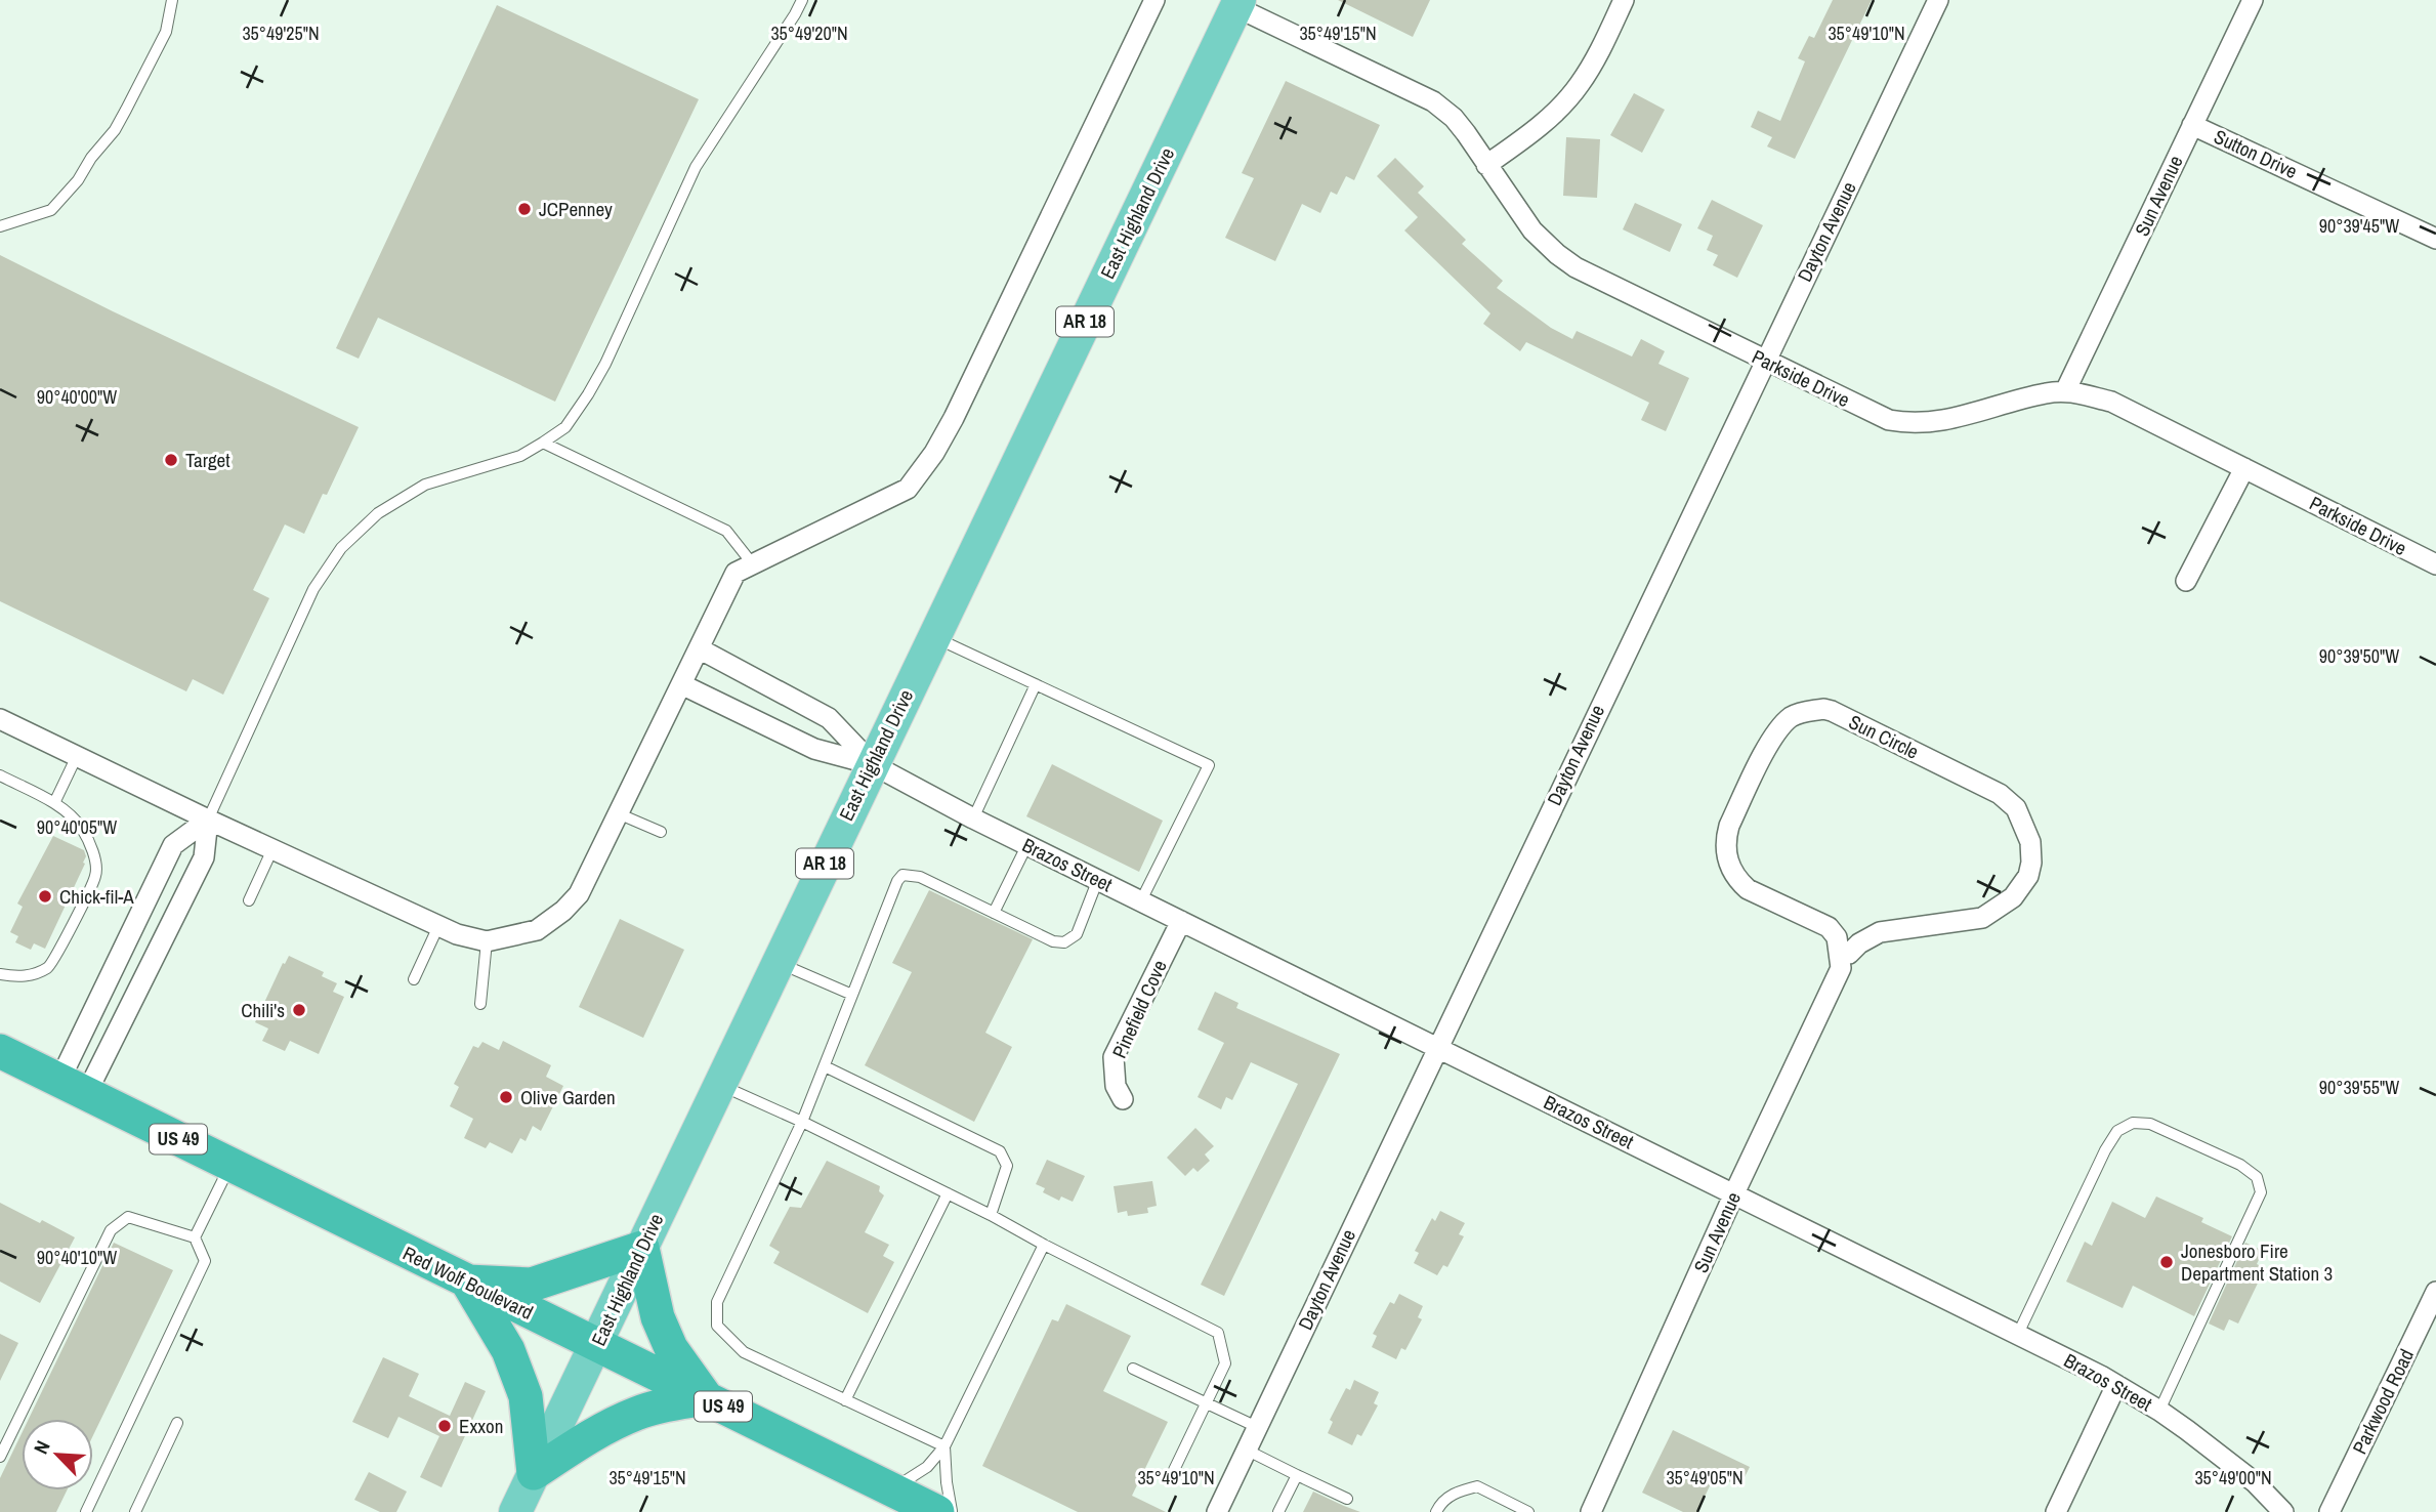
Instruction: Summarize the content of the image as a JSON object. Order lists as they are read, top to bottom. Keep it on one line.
{"streets":{"highway":["US 49","Red Wolf Boulevard"],"main road":["East Highland Drive","AR 18"],"street":["Sutton Drive","Sun Avenue","Dayton Avenue","Parkside Drive","Sun Circle","Brazos Street","Pinefield Cove","Parkwood Road"]},"crossings":[["Sutton Drive","Sun Avenue"],["Sun Avenue","Parkside Drive"],["Sun Avenue","Sun Circle"],["Sun Avenue","Brazos Street"],["East Highland Drive","Parkside Drive"],["East Highland Drive","Brazos Street"],["East Highland Drive","Red Wolf Boulevard"],["Dayton Avenue","Parkside Drive"],["Dayton Avenue","Brazos Street"],["Brazos Street","Pinefield Cove"]],"places":["JCPenney","Target","Chick-fil-A","Chili's","Olive Garden","Jonesboro Fire Department Station 3","Exxon"],"north":"top left","coordinates":["35°49'25\"N","35°49'20\"N","35°49'15\"N","35°49'10\"N","90°39'45\"W","90°40'00\"W","90°39'50\"W","90°40'05\"W","90°39'55\"W","90°40'10\"W","35°49'05\"N","35°49'00\"N"]}
